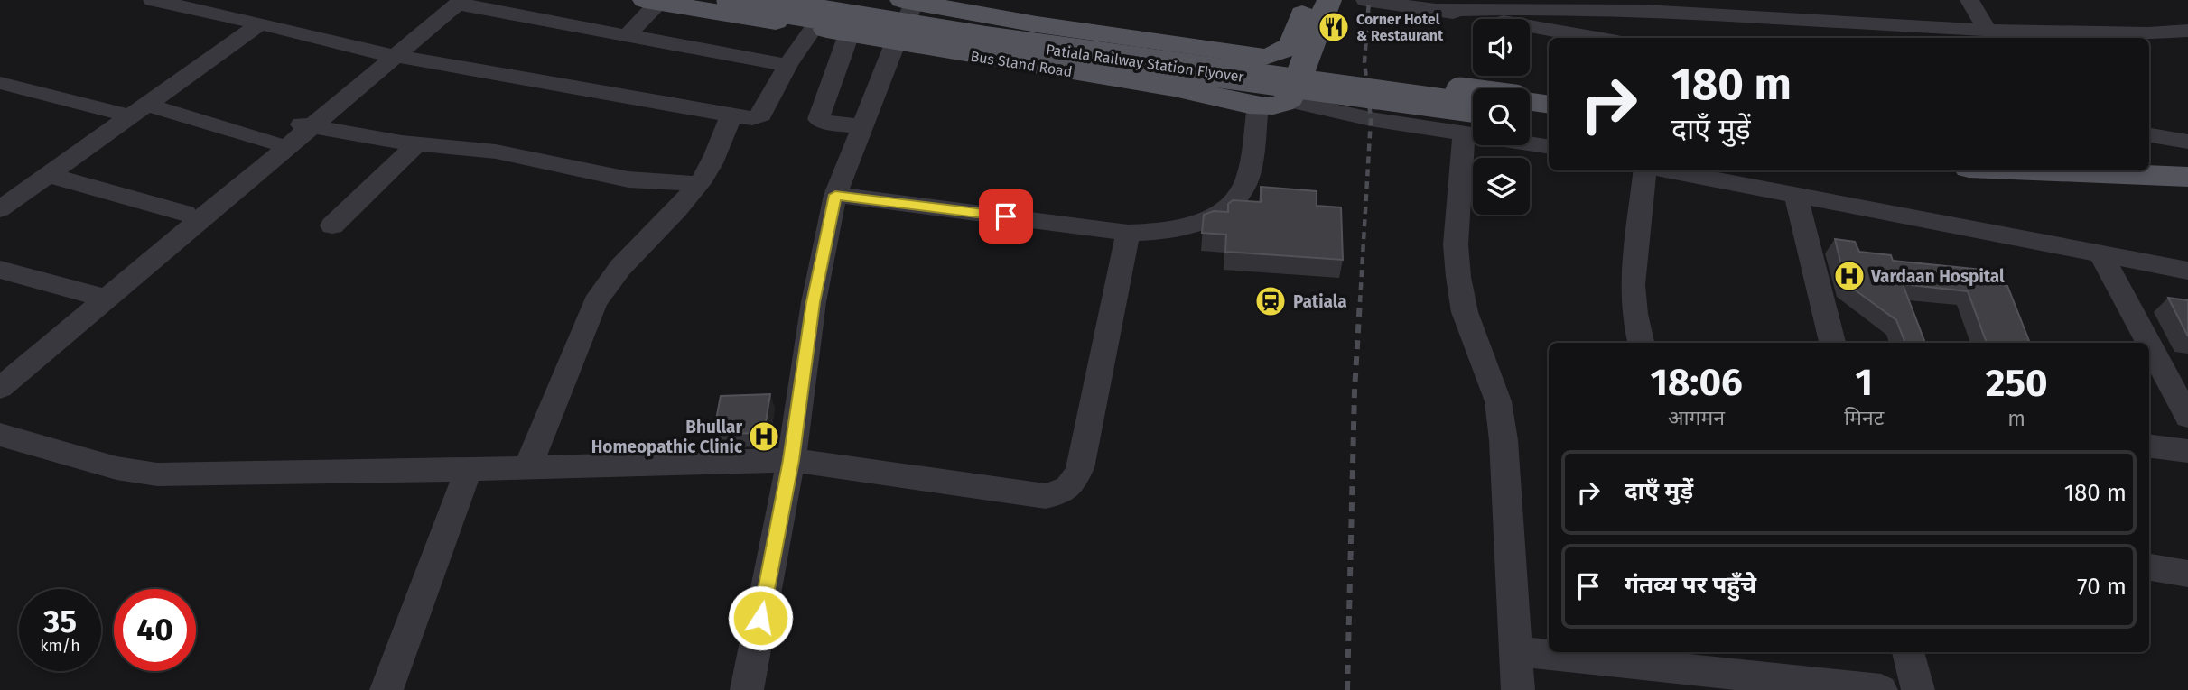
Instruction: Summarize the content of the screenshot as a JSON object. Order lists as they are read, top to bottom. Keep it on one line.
{"streets":{"main road":["Patiala Railway Station Flyover","Bus Stand Road"]},"places":{"restaurant":["Corner Hotel & Restaurant"],"hospital":["Vardaan Hospital","Bhullar Homeopathic Clinic"],"station":["Patiala"]},"page":{"turn":["180 m","दाएँ मुड़ें"],"eta":["18:06","आगमन","1","मिनट","250","m"],"list":[{"name":"दाएँ मुड़ें","value":"180 m"},{"name":"गंतव्य पर पहुँचे","value":"70 m"}],"speed":"35 km/h","limit":"40"}}
